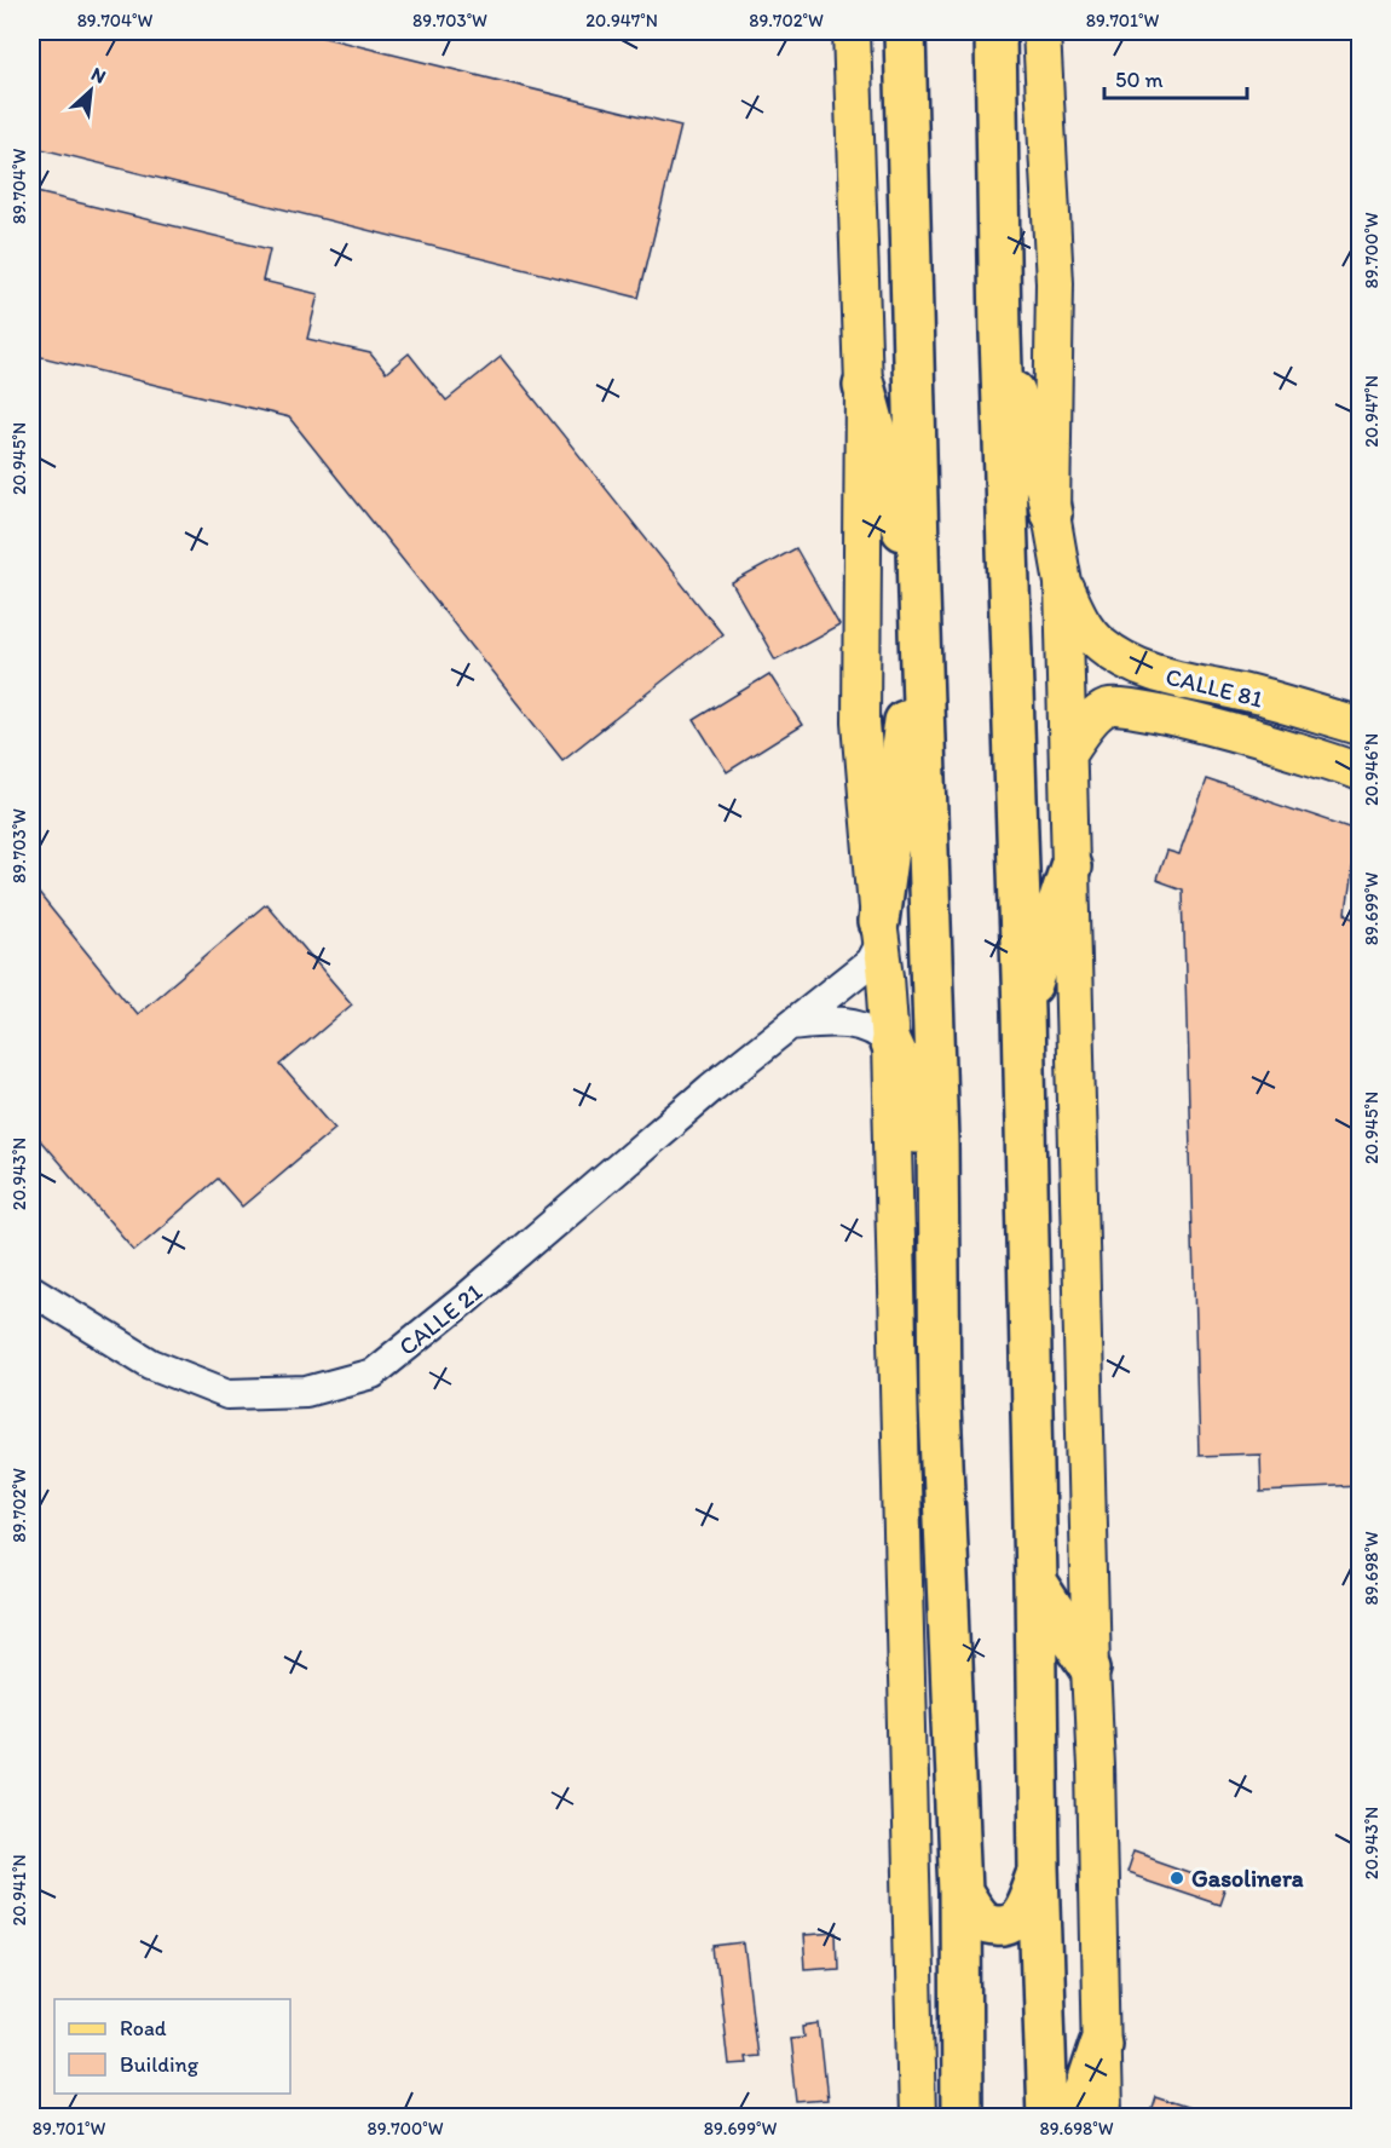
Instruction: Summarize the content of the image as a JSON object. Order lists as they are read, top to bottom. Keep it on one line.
{"streets":{"main road":["CALLE 81"],"street":["CALLE 21"]},"places":["Gasolinera"],"legend":["Road","Building"],"scale_bar":"50 m","north":"top right","coordinates":["89.704°W","89.703°W","20.947°N","89.702°W","89.701°W","89.700°W","20.945°N","20.946°N","89.699°W","20.943°N","89.698°W","20.941°N"]}
